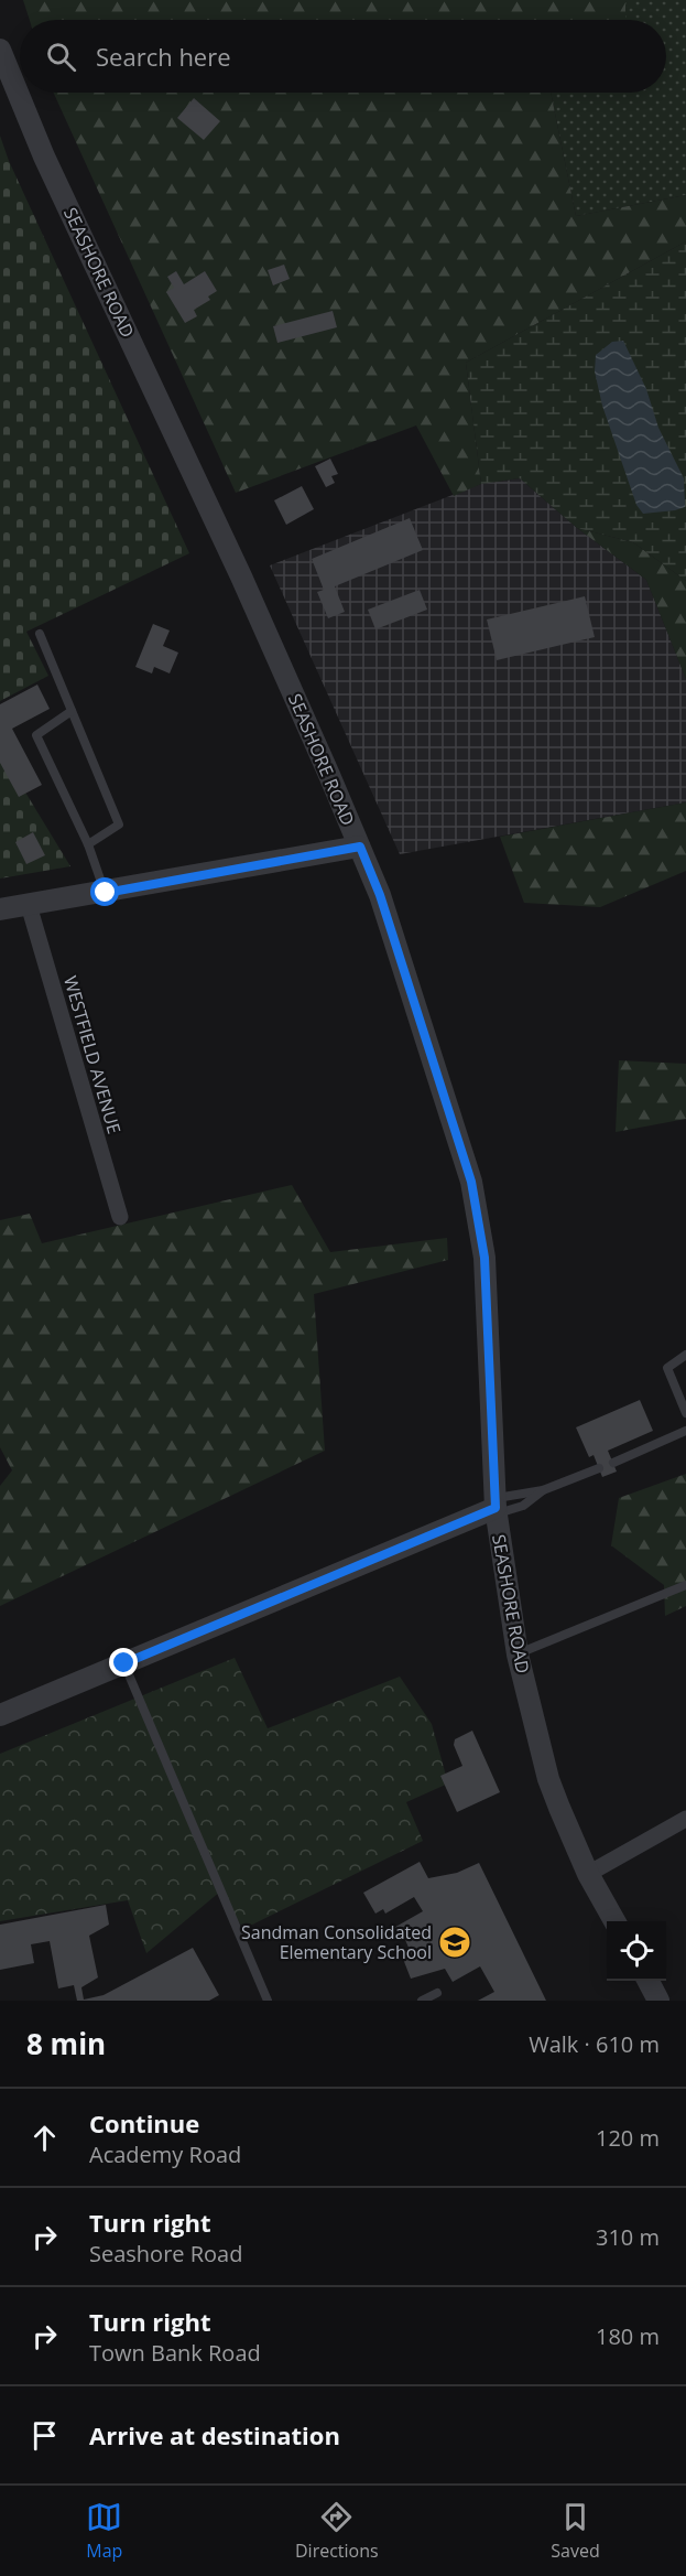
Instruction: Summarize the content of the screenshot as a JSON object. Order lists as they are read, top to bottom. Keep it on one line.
{"streets":{"street":["SEASHORE ROAD","WESTFIELD AVENUE"]},"places":{"school or university":["Sandman Consolidated Elementary School"]},"page":{"search":"Search here","heading":["8 min","Walk · 610 m"],"list":[["Continue","Academy Road","120 m"],["Turn right","Seashore Road","310 m"],["Turn right","Town Bank Road","180 m"],"Arrive at destination"],"nav":["Map","Directions","Saved"]}}
